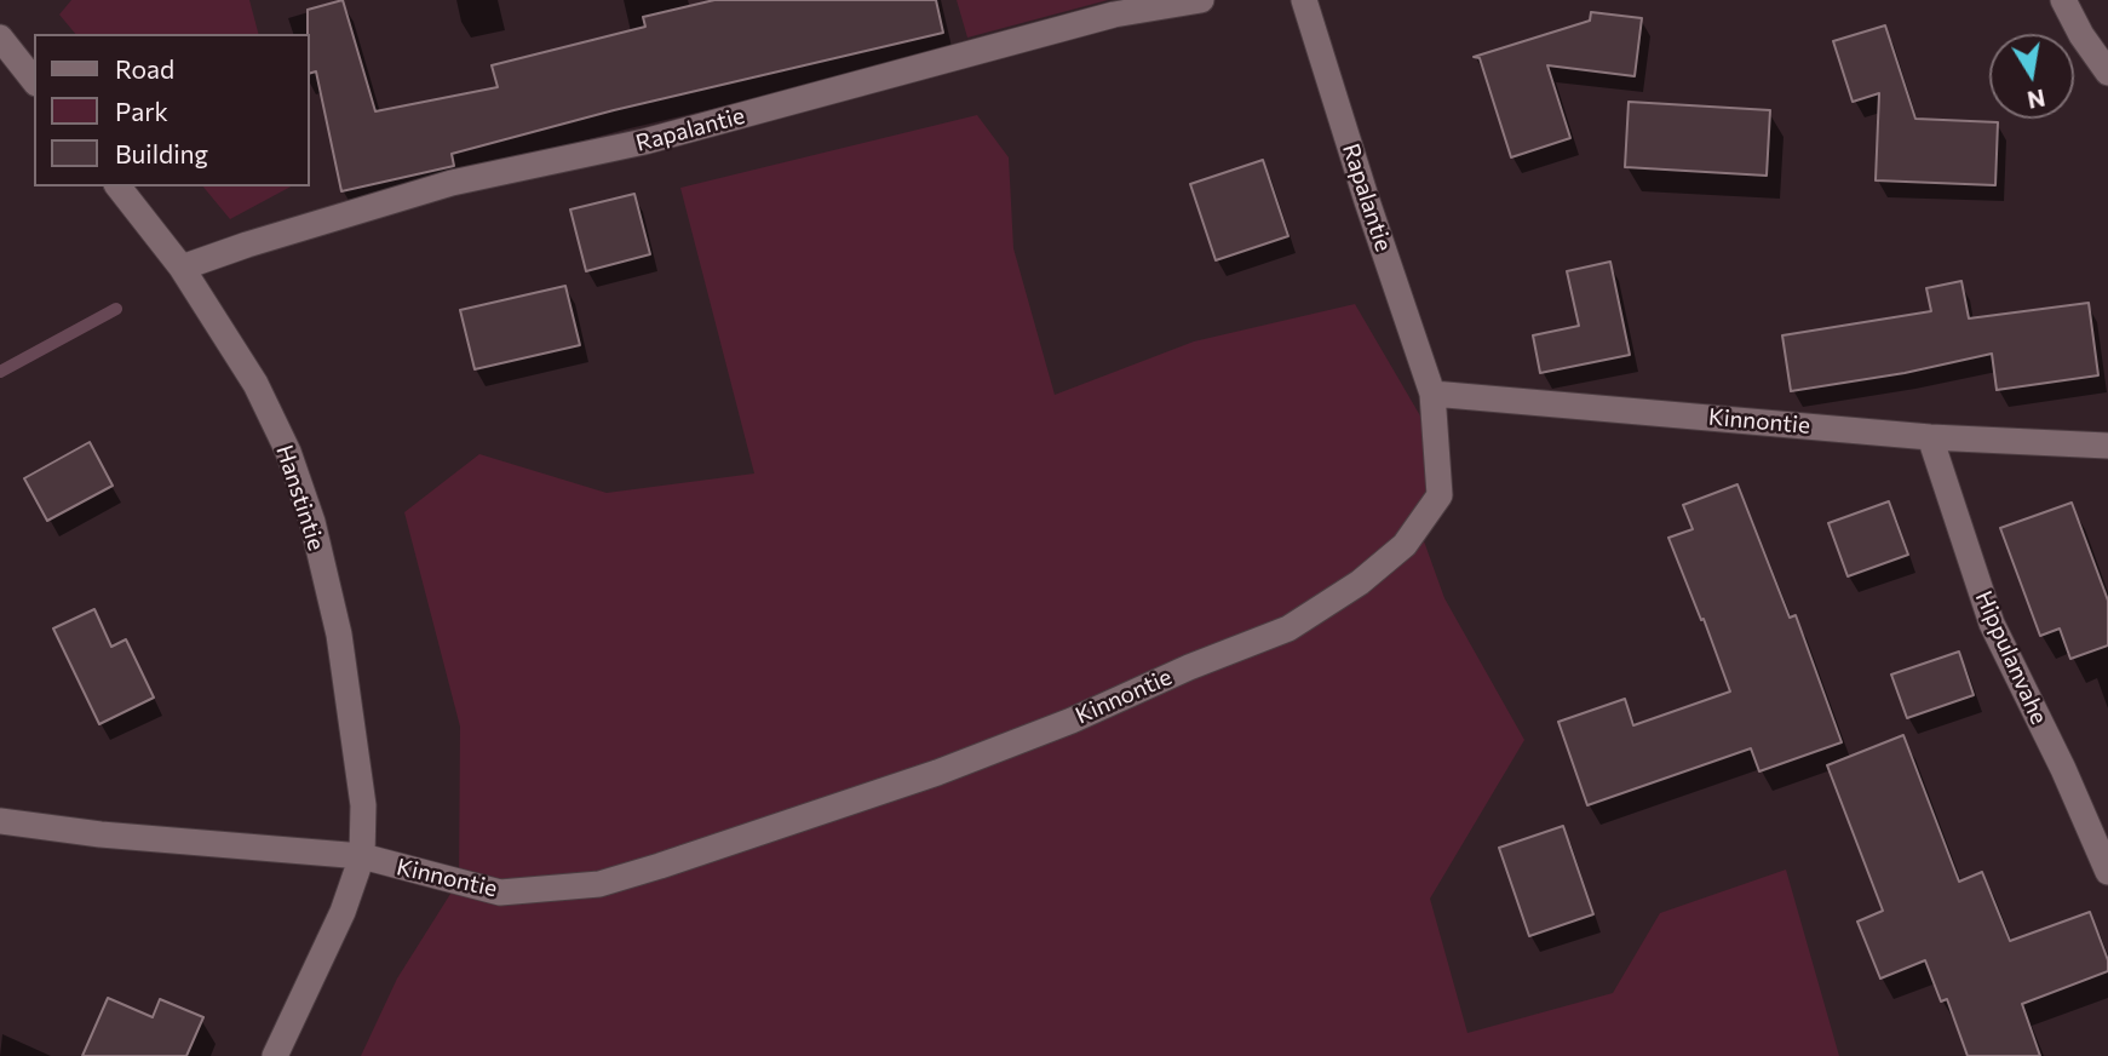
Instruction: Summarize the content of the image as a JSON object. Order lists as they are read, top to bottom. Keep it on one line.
{"streets":{"street":["Rapalantie","Kinnontie","Hanstintie","Hippulanvahe"]},"crossings":[["Rapalantie","Kinnontie"],["Rapalantie","Hanstintie"],["Kinnontie","Hanstintie"],["Kinnontie","Hippulanvahe"]],"legend":["Road","Park","Building"],"north":"bottom"}
